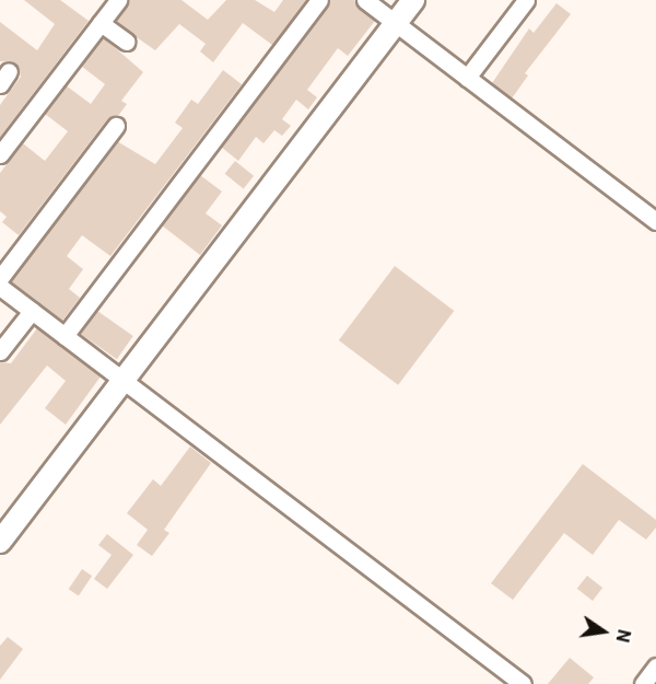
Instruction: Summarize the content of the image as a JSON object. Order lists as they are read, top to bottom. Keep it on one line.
{"north":"right"}
